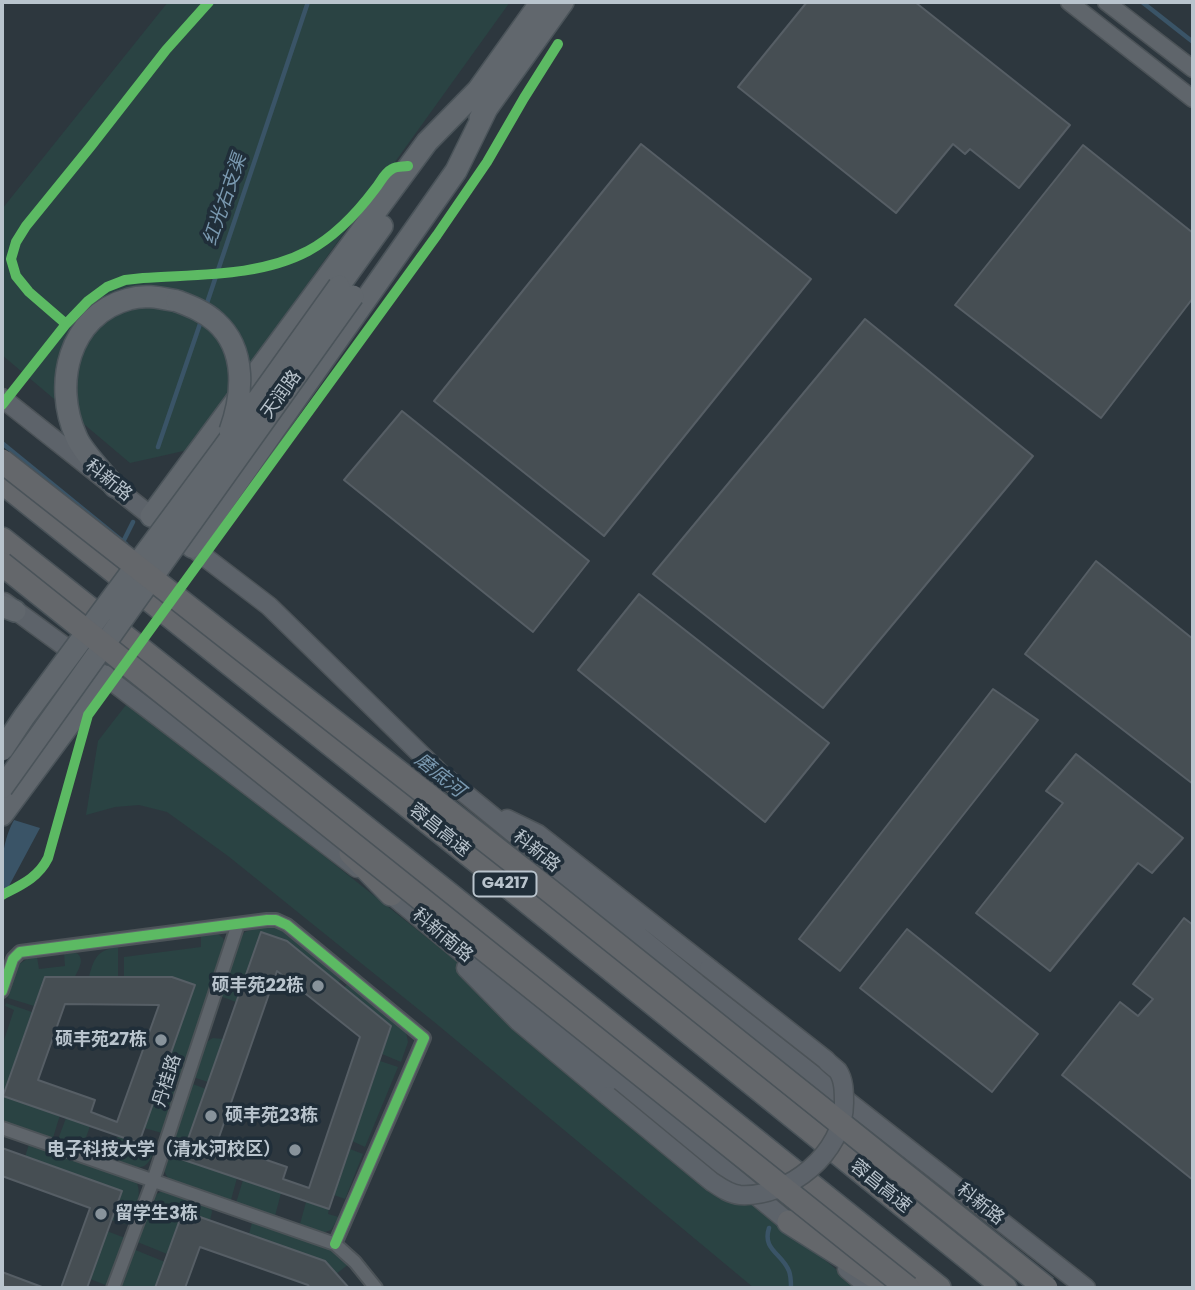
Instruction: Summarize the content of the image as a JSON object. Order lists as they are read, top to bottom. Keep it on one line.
{"streets":{"highway":["蓉昌高速","G4217"],"main road":["天润路","科新路","科新南路"],"street":["丹桂路"]},"water":["红光右支渠","磨底河"],"places":["硕丰苑22栋","硕丰苑27栋","硕丰苑23栋","电子科技大学（清水河校区）","留学生3栋"]}
